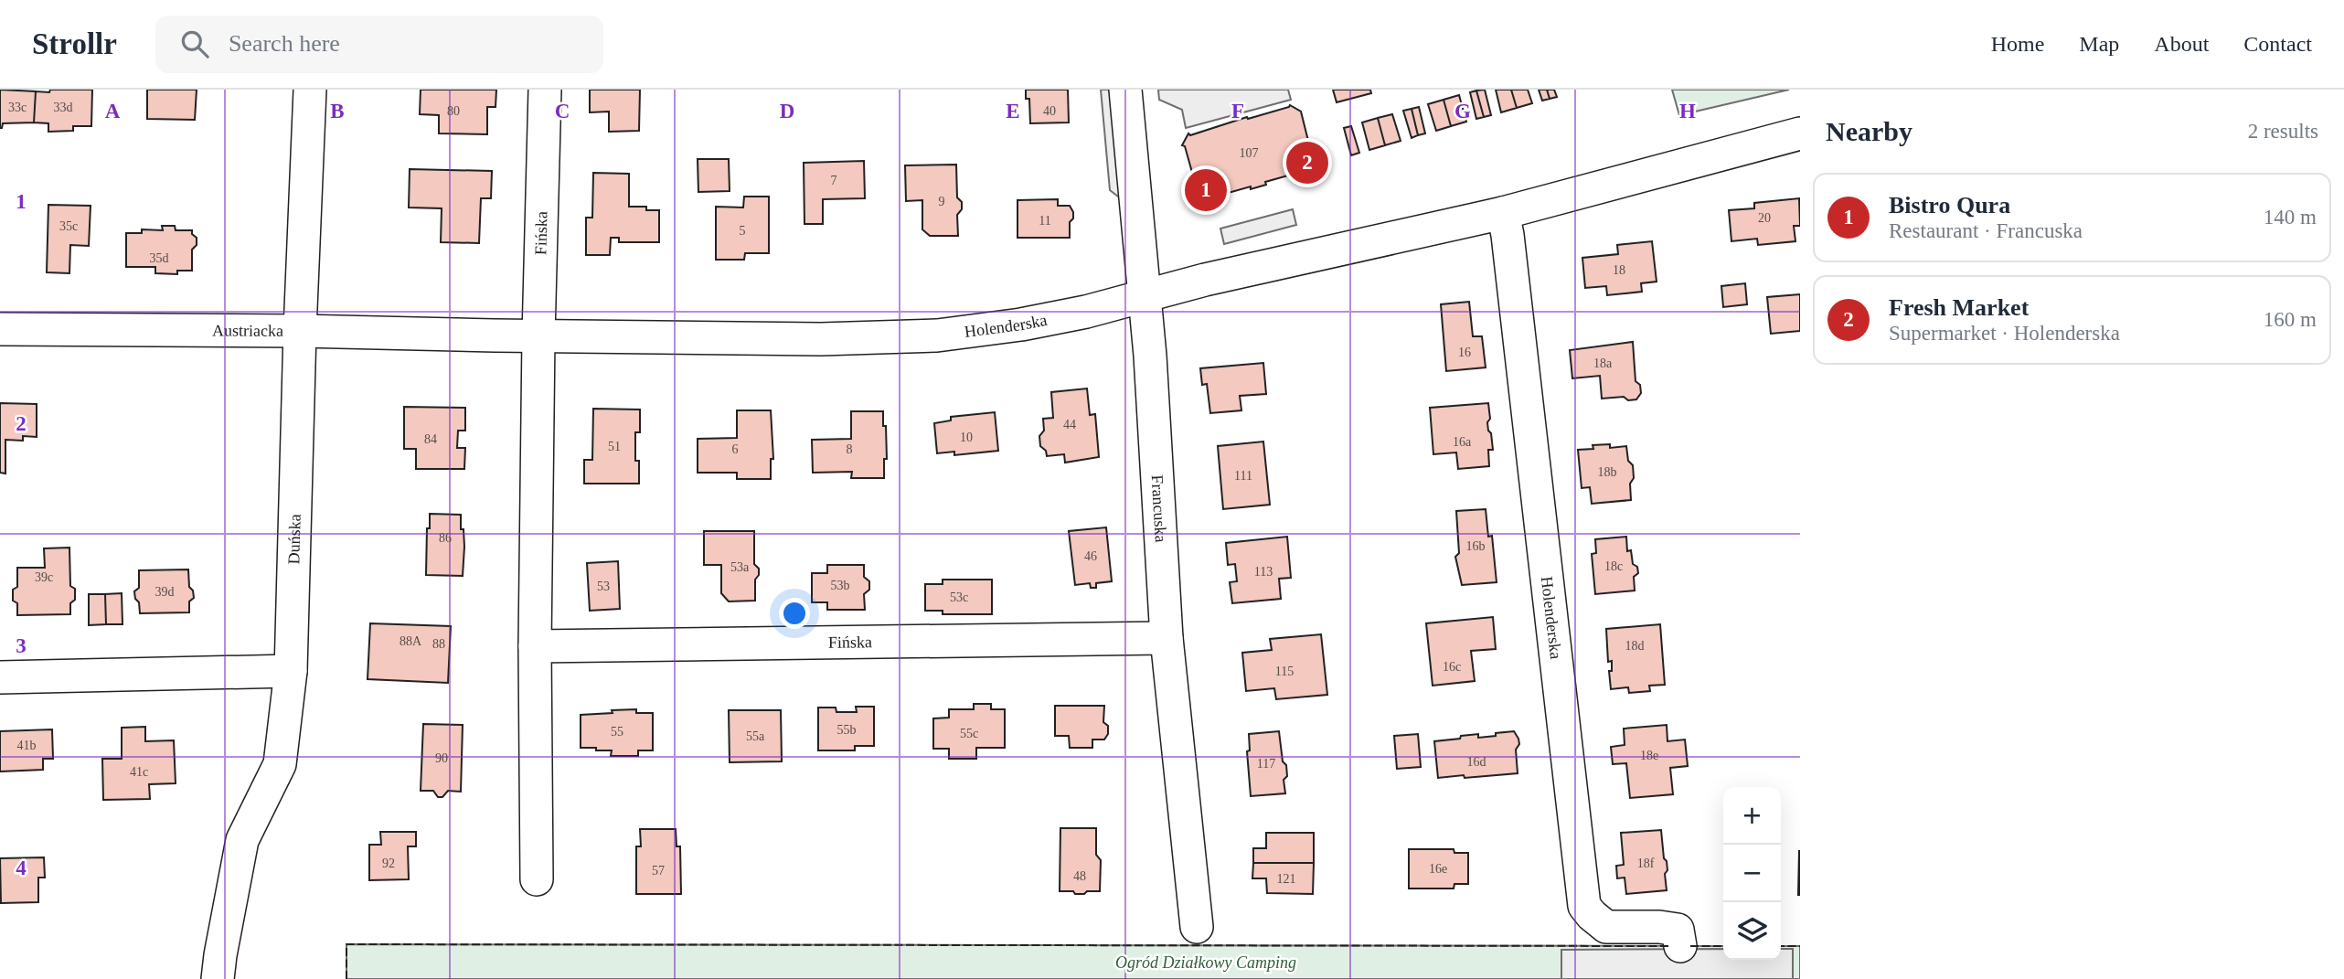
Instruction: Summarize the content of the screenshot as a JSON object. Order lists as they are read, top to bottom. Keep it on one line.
{"streets":{"street":["Fińska","Holenderska","Austriacka","Francuska","Duńska"]},"crossings":[["Fińska","Holenderska"],["Fińska","Francuska"],["Holenderska","Austriacka"],["Holenderska","Francuska"],["Austriacka","Duńska"]],"parks":["Ogród Działkowy Camping"],"house_numbers":["33c","33d","80","40","107","7","9","20","11","35c","5","35d","18","16","18a","44","10","84","16a","51","6","8","18b","111","86","16b","46","18c","53a","113","39c","53b","53","39d","53c","88A","88","18d","16c","115","55b","55","55c","55a","41b","18e","90","16d","117","41c","92","18f","16e","57","48","121"],"page":{"header":"Strollr","search":"Search here","nav":["Home","Map","About","Contact"],"heading":["Nearby","2 results"],"pins":["2","1"],"list":[{"mark":"1","name":"Bistro Qura","note":"Restaurant · Francuska","value":"140 m"},{"mark":"2","name":"Fresh Market","note":"Supermarket · Holenderska","value":"160 m"}],"map_buttons":["+","−"]},"grid":{"columns":["A","B","C","D","E","F","G","H"],"rows":["1","2","3","4"]}}
